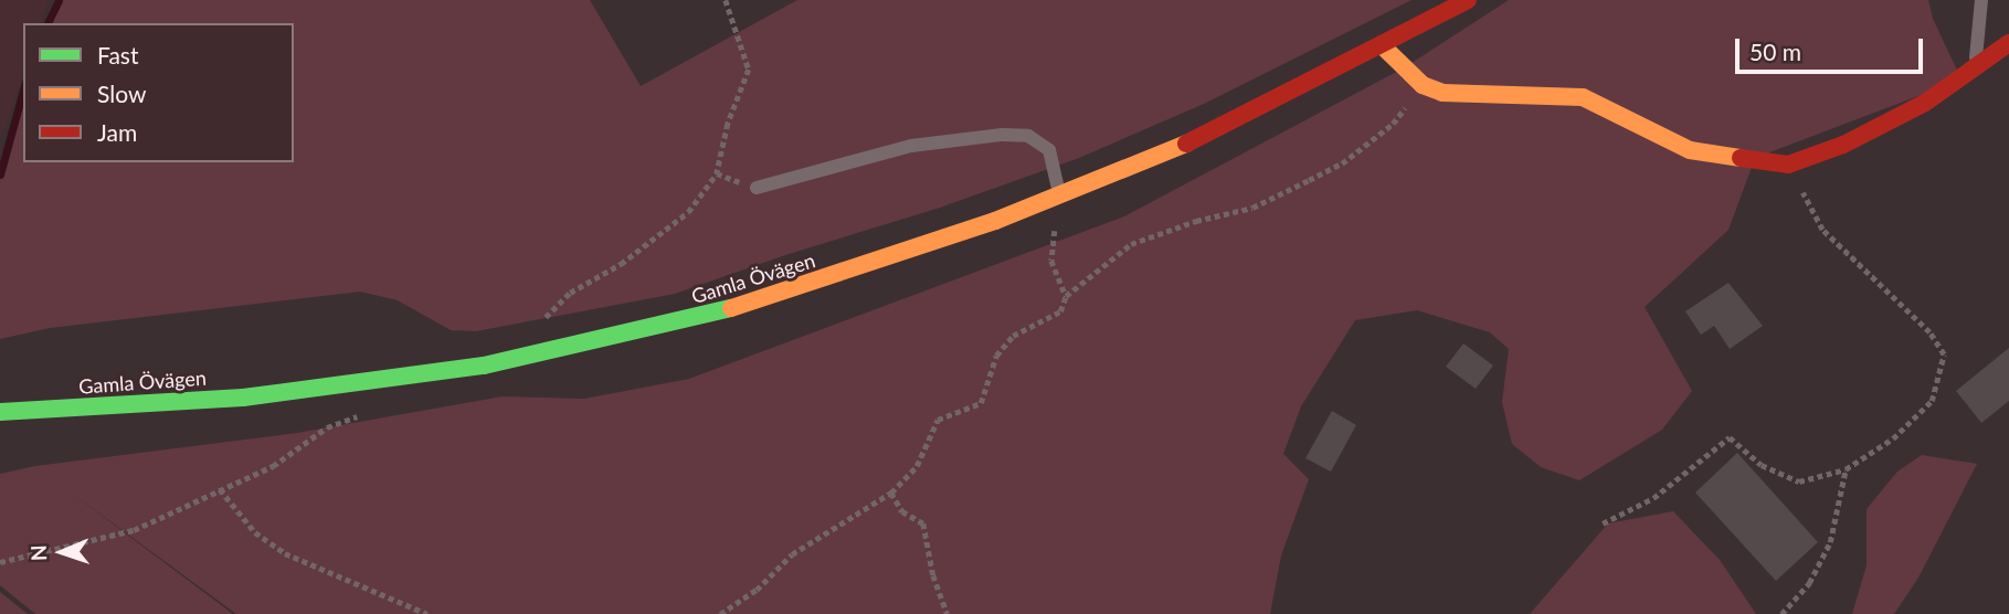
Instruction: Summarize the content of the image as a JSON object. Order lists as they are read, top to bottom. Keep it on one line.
{"streets":{"main road":["Gamla Övägen"]},"legend":["Fast","Slow","Jam"],"scale_bar":"50 m","north":"left"}
